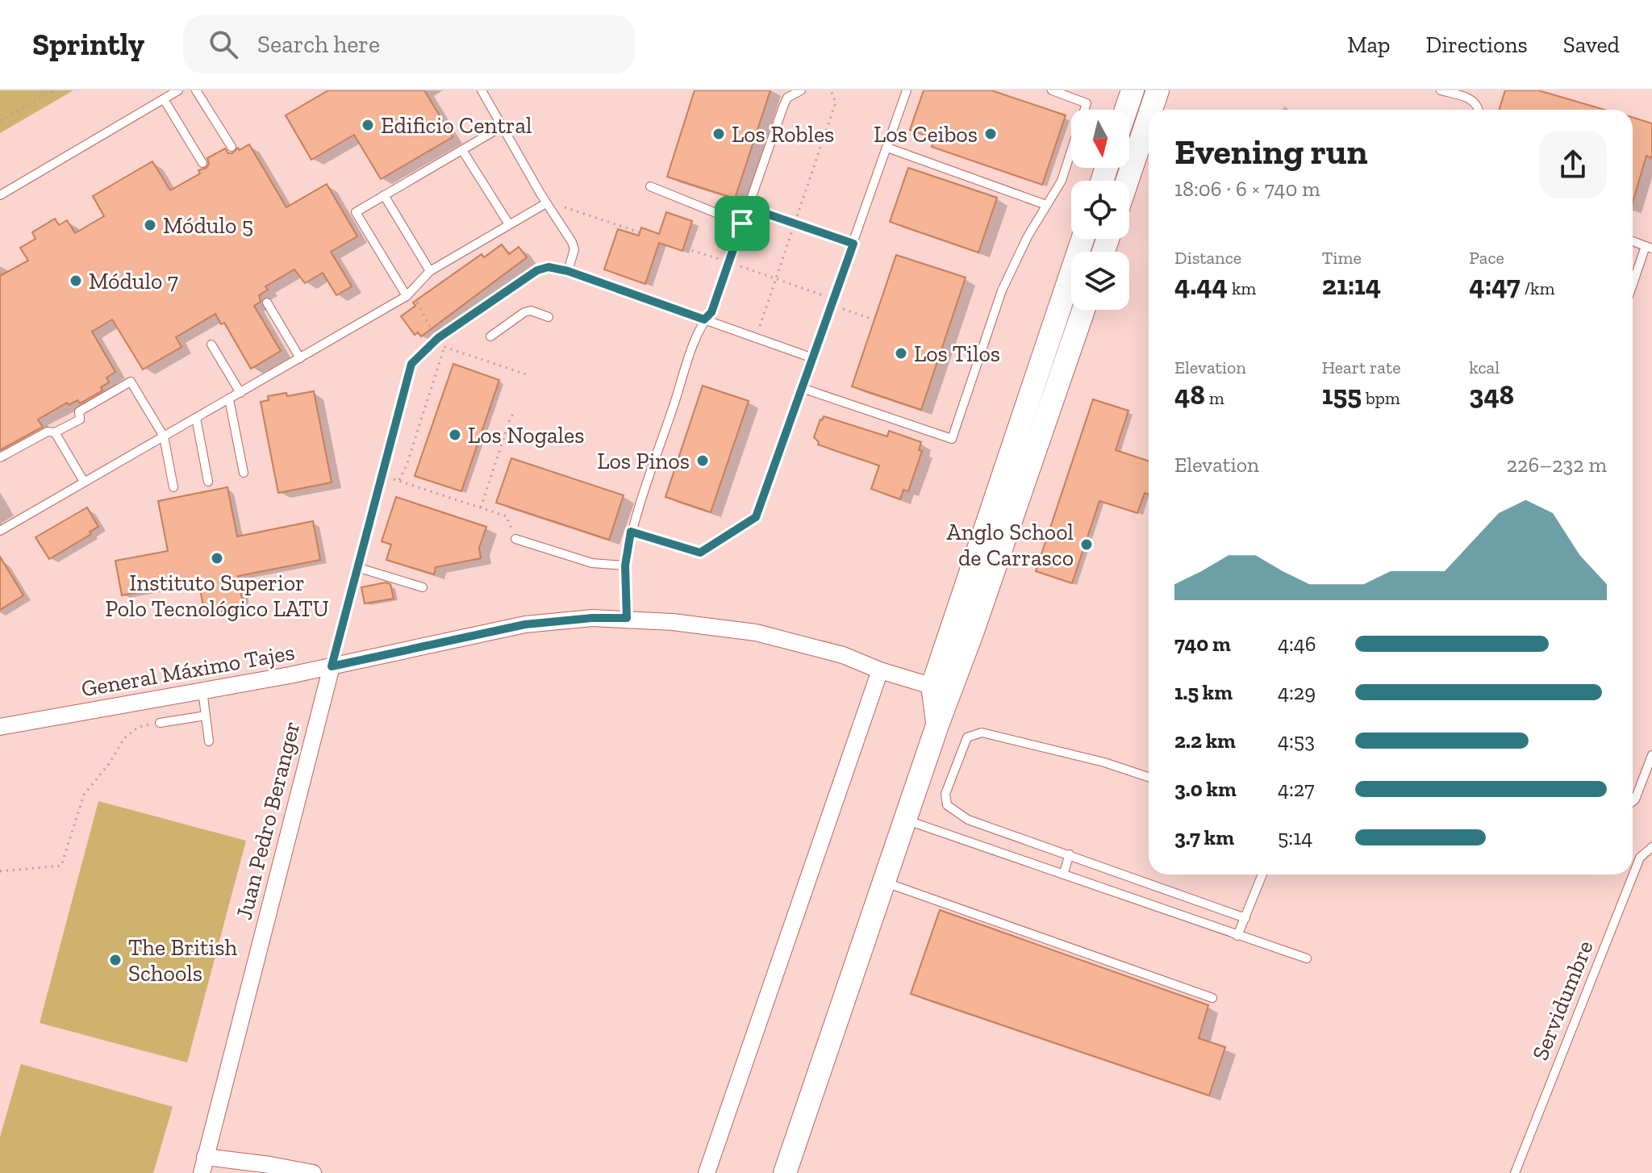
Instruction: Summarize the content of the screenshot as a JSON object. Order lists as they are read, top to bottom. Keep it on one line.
{"streets":{"street":["General Máximo Tajes","Juan Pedro Beranger"],"lane":["Servidumbre"]},"crossings":[["General Máximo Tajes","Juan Pedro Beranger"]],"places":["Edificio Central","Los Robles","Los Ceibos","Módulo 5","Módulo 7","Los Tilos","Los Nogales","Los Pinos","Anglo School de Carrasco","Instituto Superior Polo Tecnológico LATU","The British Schools"],"north":"bottom","page":{"header":"Sprintly","search":"Search here","nav":["Map","Directions","Saved"],"heading":["Evening run","18:06 · 6 × 740 m"],"stats":[["Distance","4.44 km"],["Time","21:14"],["Pace","4:47 /km"],["Elevation","48 m"],["Heart rate","155 bpm"],["kcal","348"]],"chart":["Elevation","226–232 m"],"list":[{"name":"740 m","note":"4:46"},{"name":"1.5 km","note":"4:29"},{"name":"2.2 km","note":"4:53"},{"name":"3.0 km","note":"4:27"},{"name":"3.7 km","note":"5:14"}]}}
